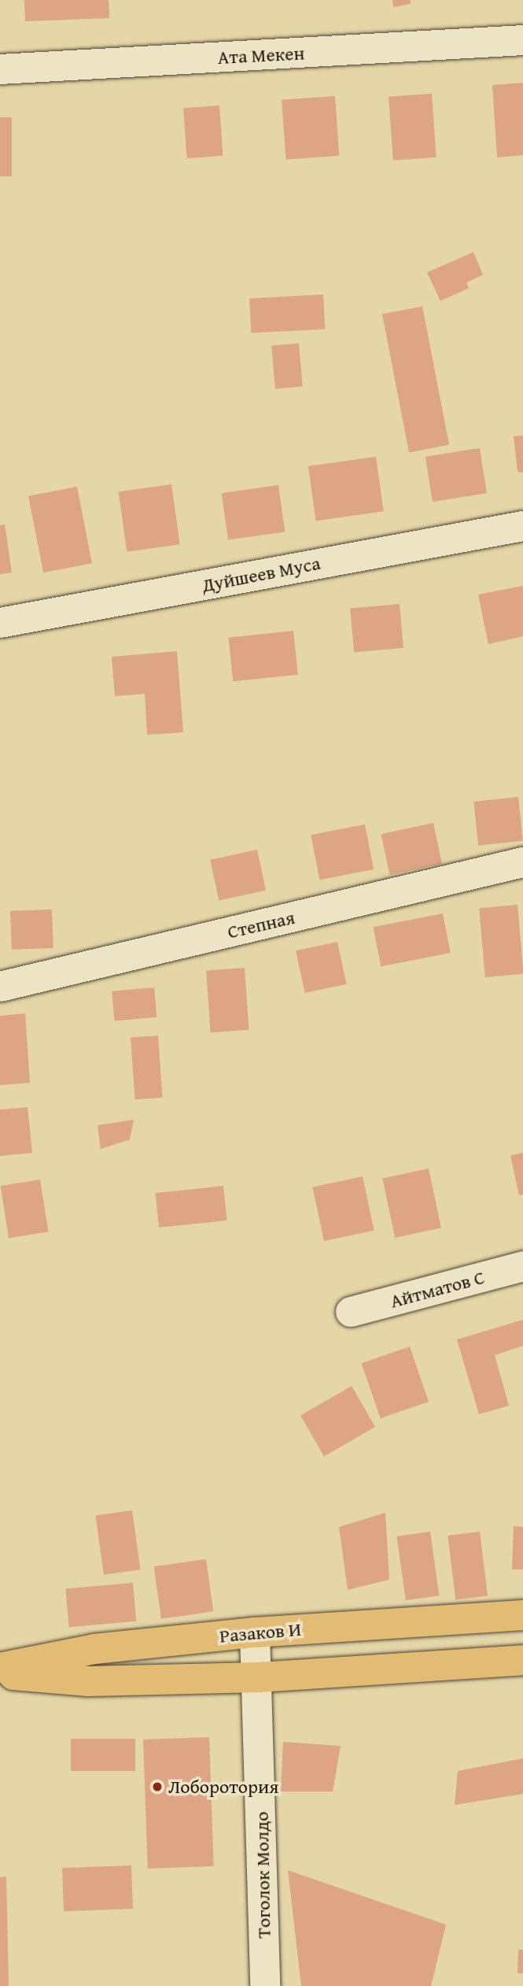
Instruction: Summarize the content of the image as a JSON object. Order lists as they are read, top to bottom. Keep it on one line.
{"streets":{"main road":["Разаков И"],"street":["Ата Мекен","Дуйшеев Муса","Степная","Айтматов С","Тоголок Молдо"]},"crossings":[["Разаков И","Тоголок Молдо"]],"places":["Лоборотория"]}
